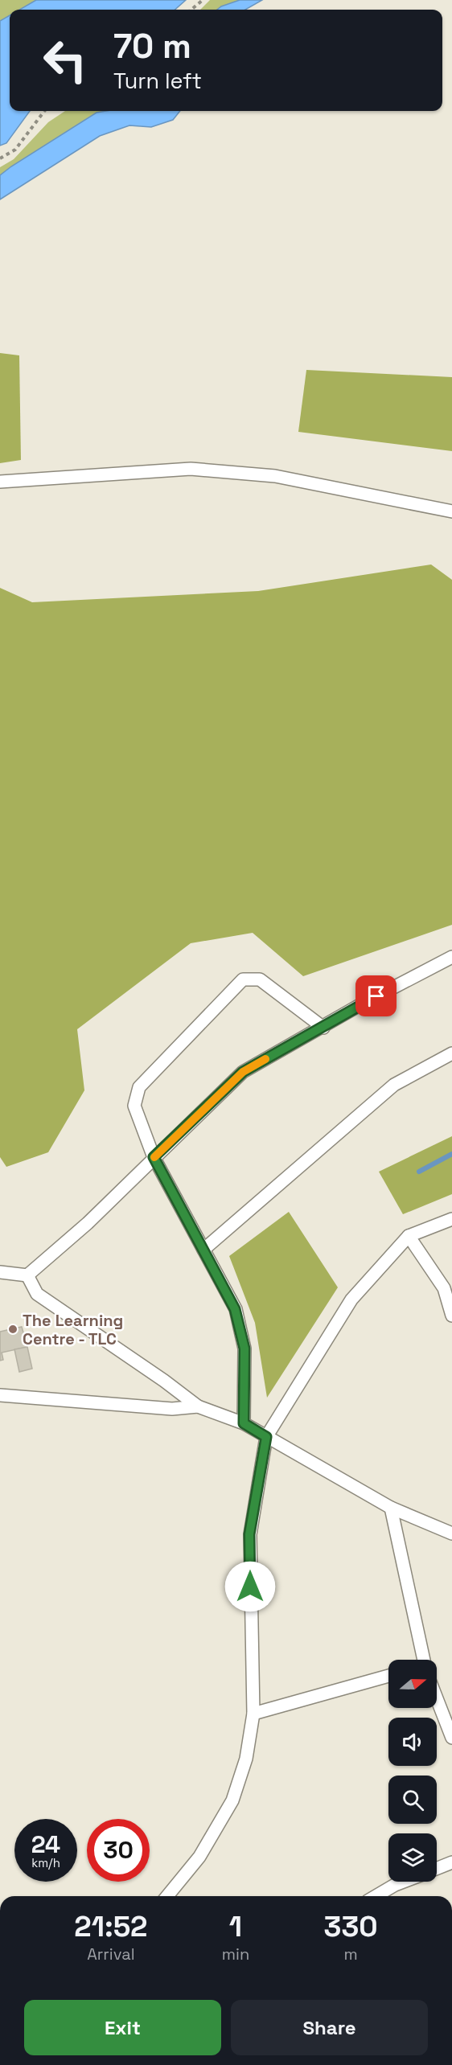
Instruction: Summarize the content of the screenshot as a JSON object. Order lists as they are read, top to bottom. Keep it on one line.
{"places":["The Learning Centre - TLC"],"north":"right","page":{"turn":["70 m","Turn left"],"speed":"24 km/h","limit":"30","eta":["21:52","Arrival","1","min","330","m"],"buttons":["Exit","Share"]}}
